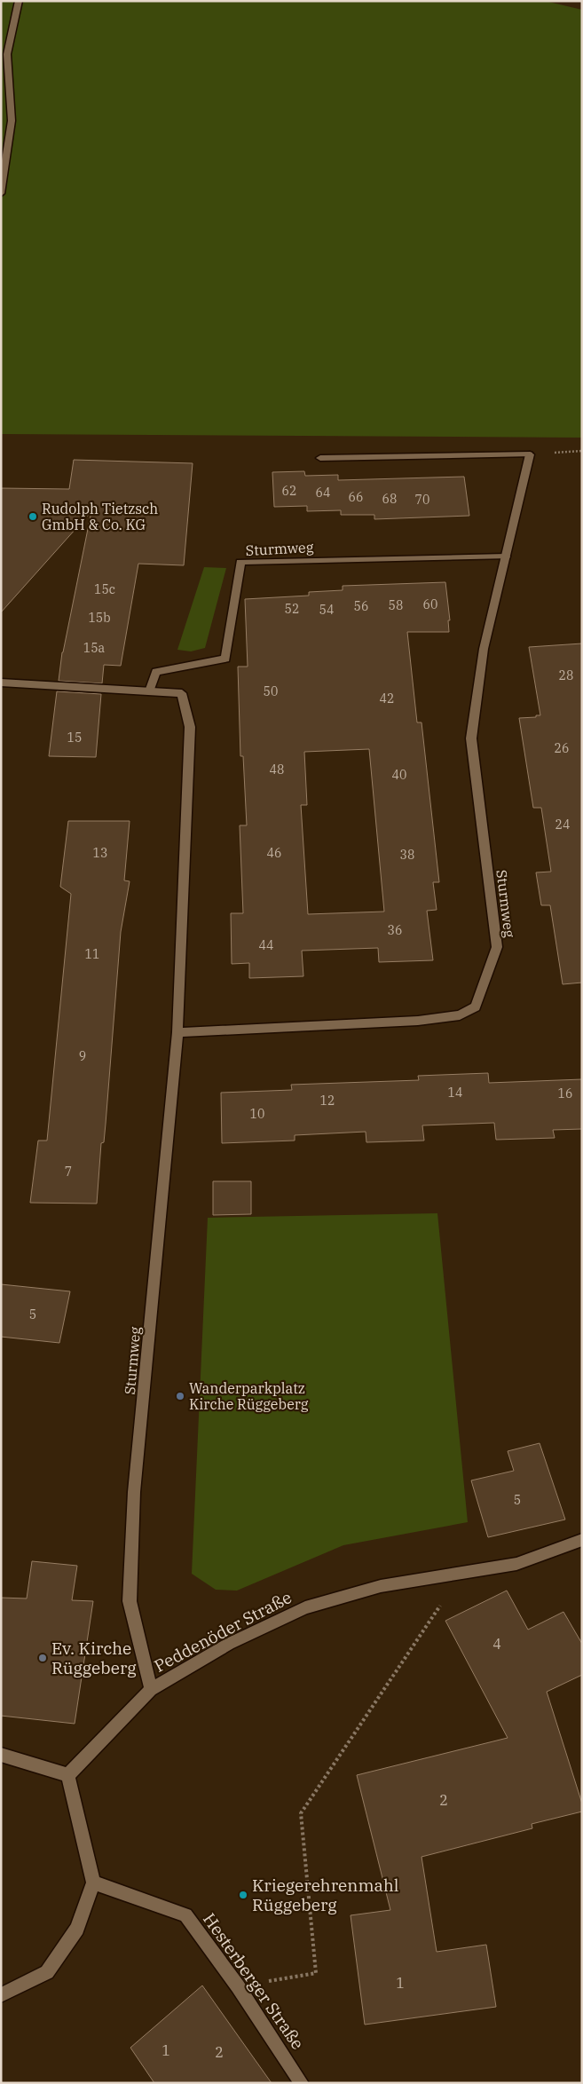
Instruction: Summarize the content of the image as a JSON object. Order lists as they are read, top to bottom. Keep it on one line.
{"streets":{"street":["Sturmweg","Peddenöder Straße","Hesterberger Straße"]},"crossings":[["Sturmweg","Peddenöder Straße"]],"places":["Rudolph Tietzsch GmbH & Co. KG","Wanderparkplatz Kirche Rüggeberg","Ev. Kirche Rüggeberg","Kriegerehrenmahl Rüggeberg"],"house_numbers":["62","64","66","68","70","15c","60","58","56","52","54","15b","15a","28","50","42","15","26","48","40","24","13","46","38","36","44","11","9","14","16","12","10","7","5","5","4","2","1","1","2"]}
